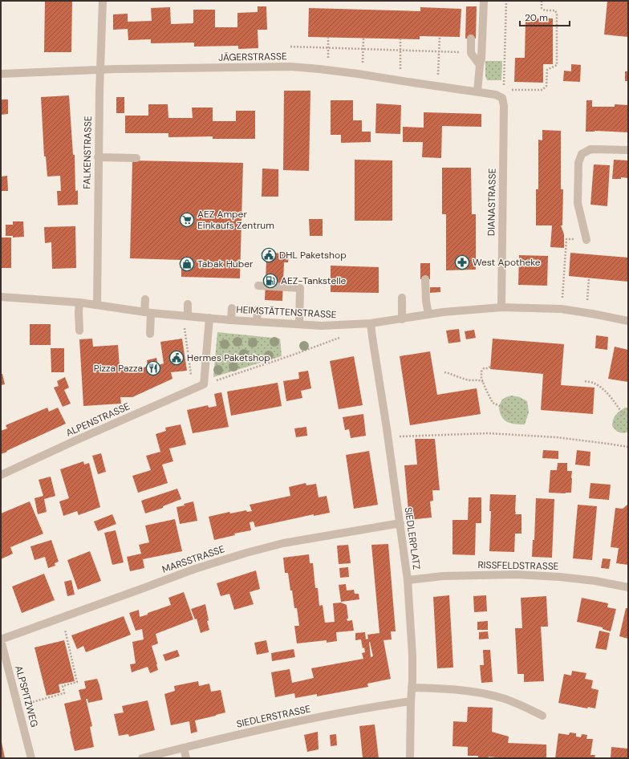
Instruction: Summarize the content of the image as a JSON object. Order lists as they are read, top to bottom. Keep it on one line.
{"streets":{"street":["JÄGERSTRASSE","FALKENSTRASSE","DIANASTRASSE","HEIMSTÄTTENSTRASSE","ALPENSTRASSE","SIEDLERPLATZ","MARSSTRASSE","RISSFELDSTRASSE","ALPSPITZWEG","SIEDLERSTRASSE"]},"crossings":[["JÄGERSTRASSE","FALKENSTRASSE"],["JÄGERSTRASSE","DIANASTRASSE"],["FALKENSTRASSE","HEIMSTÄTTENSTRASSE"],["DIANASTRASSE","HEIMSTÄTTENSTRASSE"],["HEIMSTÄTTENSTRASSE","SIEDLERPLATZ"],["SIEDLERPLATZ","MARSSTRASSE"],["SIEDLERPLATZ","RISSFELDSTRASSE"],["SIEDLERPLATZ","SIEDLERSTRASSE"],["MARSSTRASSE","ALPSPITZWEG"]],"places":{"supermarket":["AEZ Amper Einkaufs Zentrum"],"public building":["DHL Paketshop","Hermes Paketshop"],"pharmacy":["West Apotheke"],"shop":["Tabak Huber"],"fuel station":["AEZ-Tankstelle"],"restaurant":["Pizza Pazza"]},"scale_bar":"20 m"}
